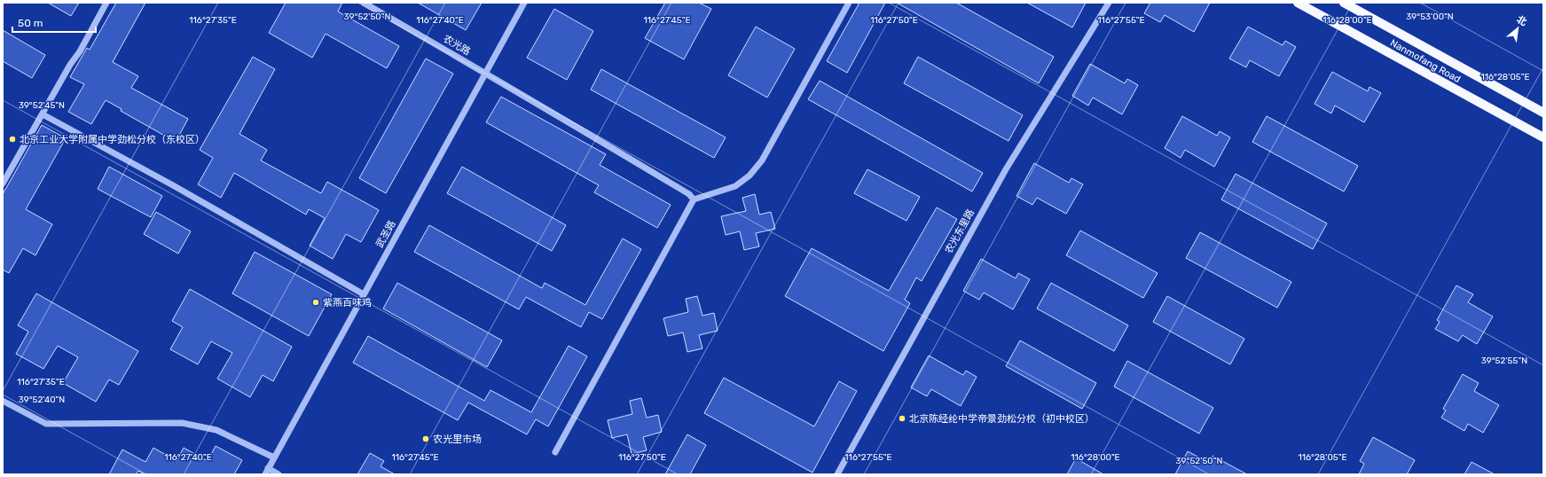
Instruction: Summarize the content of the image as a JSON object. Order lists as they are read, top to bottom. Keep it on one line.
{"streets":{"main road":["Nanmofang Road"],"street":["农光路","农光东里路","武圣路"]},"crossings":[["农光路","武圣路"]],"places":["北京工业大学附属中学劲松分校（东校区）","紫燕百味鸡","北京陈经纶中学帝景劲松分校（初中校区）","农光里市场"],"scale_bar":"50 m","north":"top right","coordinates":["39°52'50\"N","39°53'00\"N","116°27'35\"E","116°27'40\"E","116°27'45\"E","116°27'50\"E","116°27'55\"E","116°28'00\"E","116°28'05\"E","39°52'45\"N","39°52'55\"N","39°52'40\"N"]}
